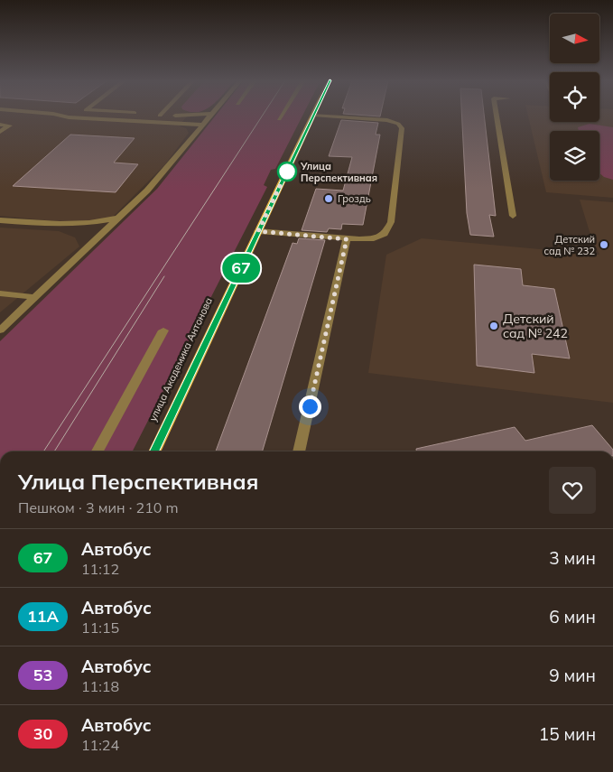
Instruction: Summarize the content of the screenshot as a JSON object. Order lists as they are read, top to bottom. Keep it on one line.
{"streets":{"main road":["улица Академика Антонова"]},"places":["Улица Перспективная","Гроздь","Детский сад № 232","Детский сад № 242"],"lines":["bus line 67"],"north":"right","page":{"on_map":"67","heading":["Улица Перспективная","Пешком · 3 мин · 210 m"],"list":[{"mark":"67","name":"Автобус","note":"11:12","value":"3 мин"},{"mark":"11А","name":"Автобус","note":"11:15","value":"6 мин"},{"mark":"53","name":"Автобус","note":"11:18","value":"9 мин"},{"mark":"30","name":"Автобус","note":"11:24","value":"15 мин"}]}}
